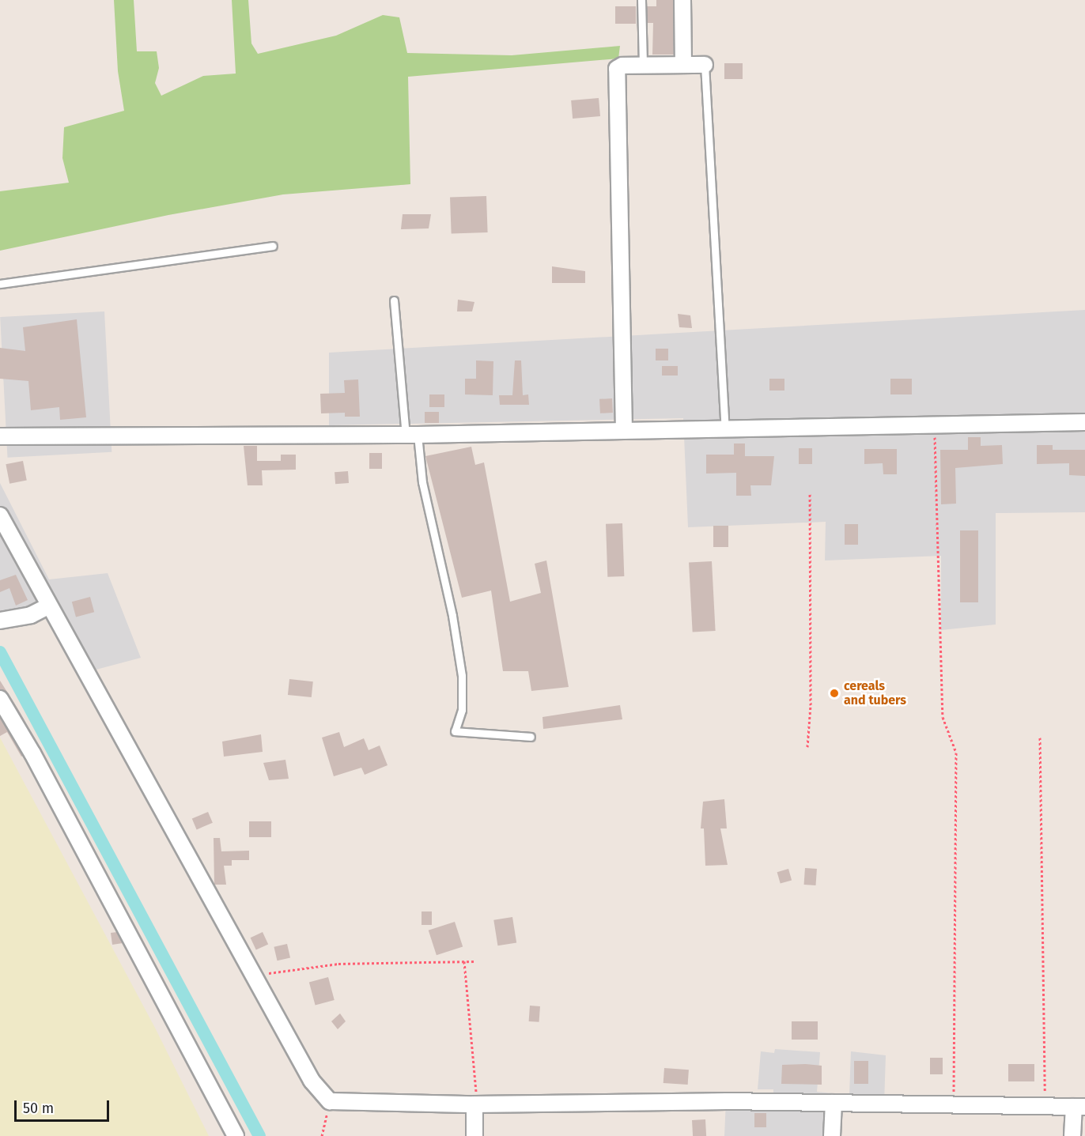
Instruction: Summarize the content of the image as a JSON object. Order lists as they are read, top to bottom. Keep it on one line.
{"places":["cereals and tubers"],"scale_bar":"50 m"}
